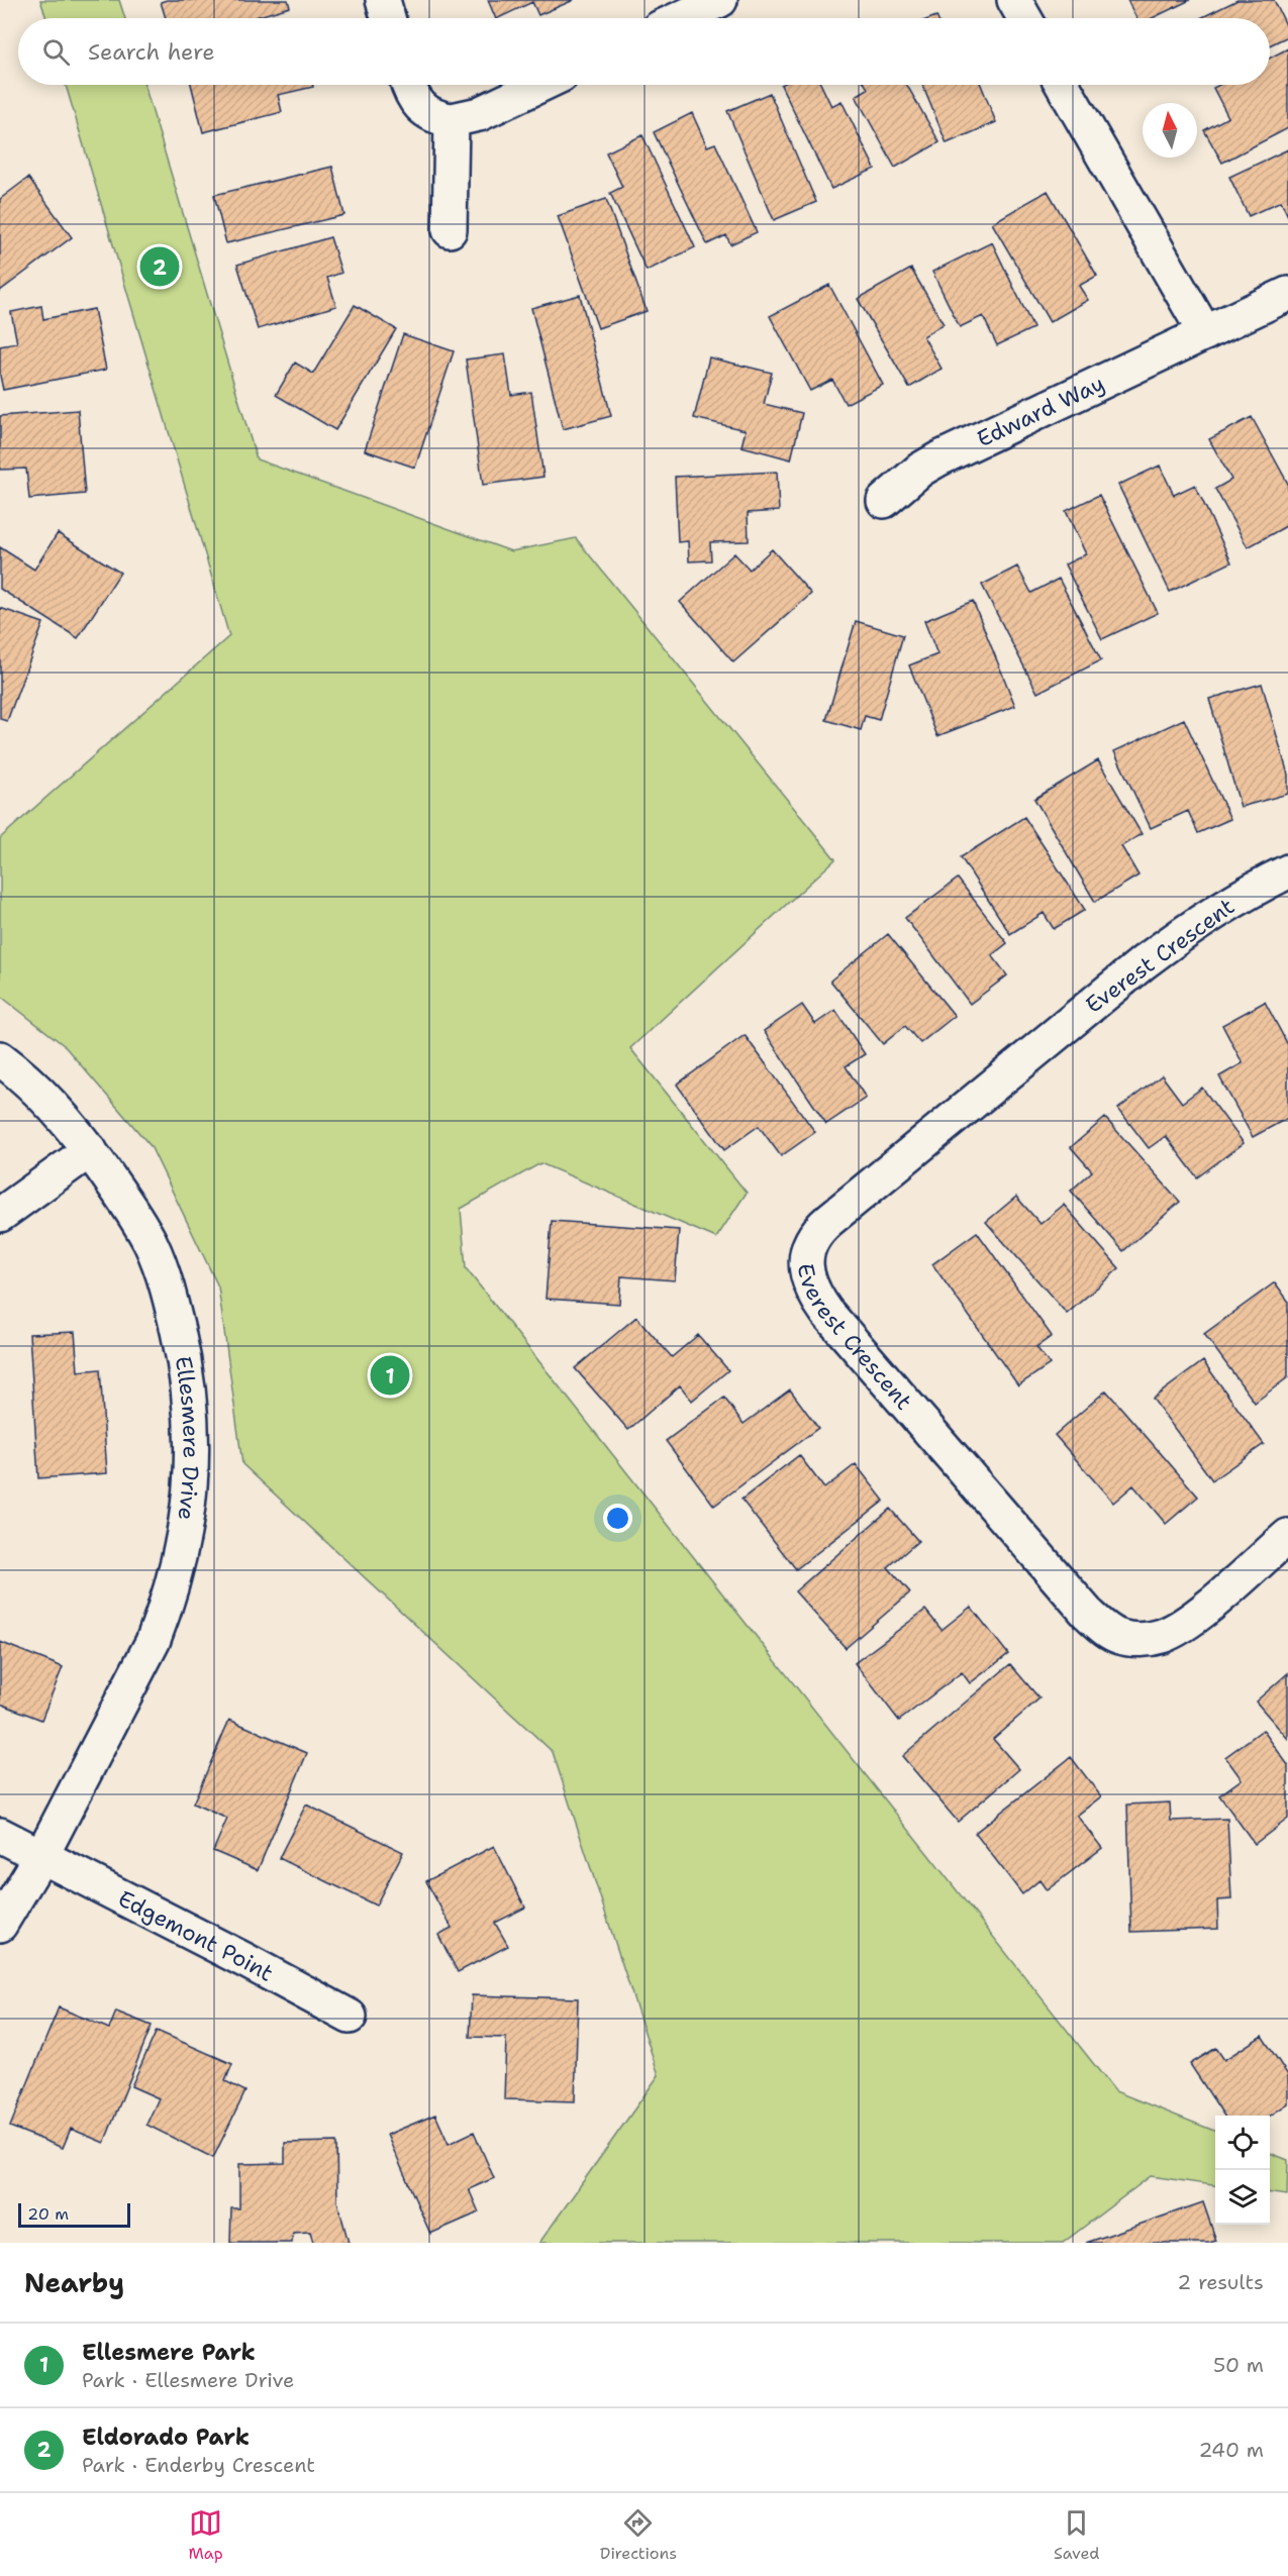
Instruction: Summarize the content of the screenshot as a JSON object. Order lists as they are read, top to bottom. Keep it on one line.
{"streets":{"street":["Edward Way","Everest Crescent","Ellesmere Drive","Edgemont Point"]},"crossings":[["Ellesmere Drive","Edgemont Point"]],"scale_bar":"20 m","north":"top","page":{"search":"Search here","pins":["2","1"],"scale":"20 m","heading":["Nearby","2 results"],"list":[{"mark":"1","name":"Ellesmere Park","note":"Park · Ellesmere Drive","value":"50 m"},{"mark":"2","name":"Eldorado Park","note":"Park · Enderby Crescent","value":"240 m"}],"nav":["Map","Directions","Saved"]}}
